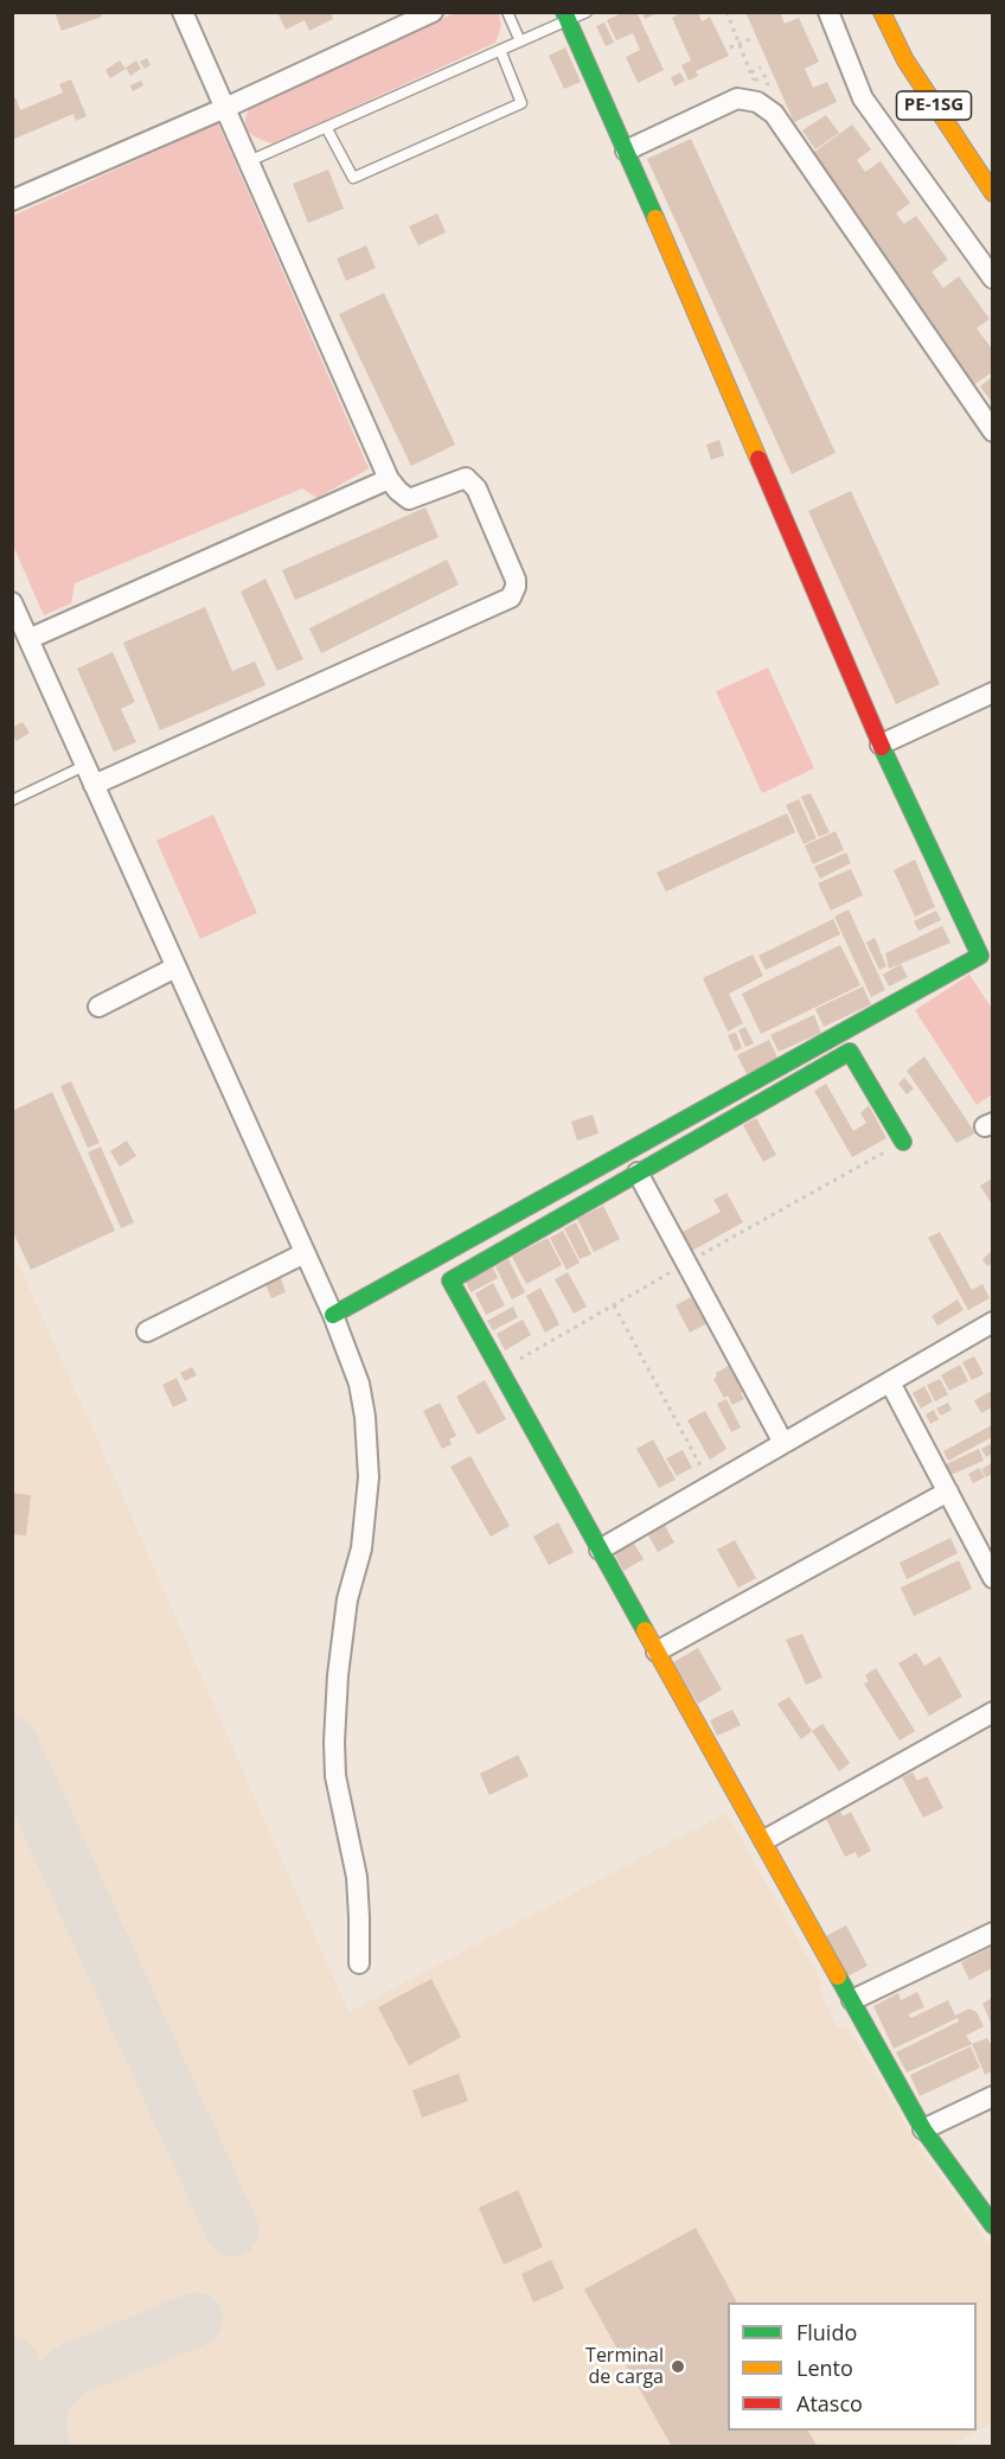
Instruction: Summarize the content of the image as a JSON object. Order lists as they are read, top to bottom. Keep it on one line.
{"streets":{"street":["PE-1SG"]},"places":["Terminal de carga"],"legend":["Fluido","Lento","Atasco"]}
